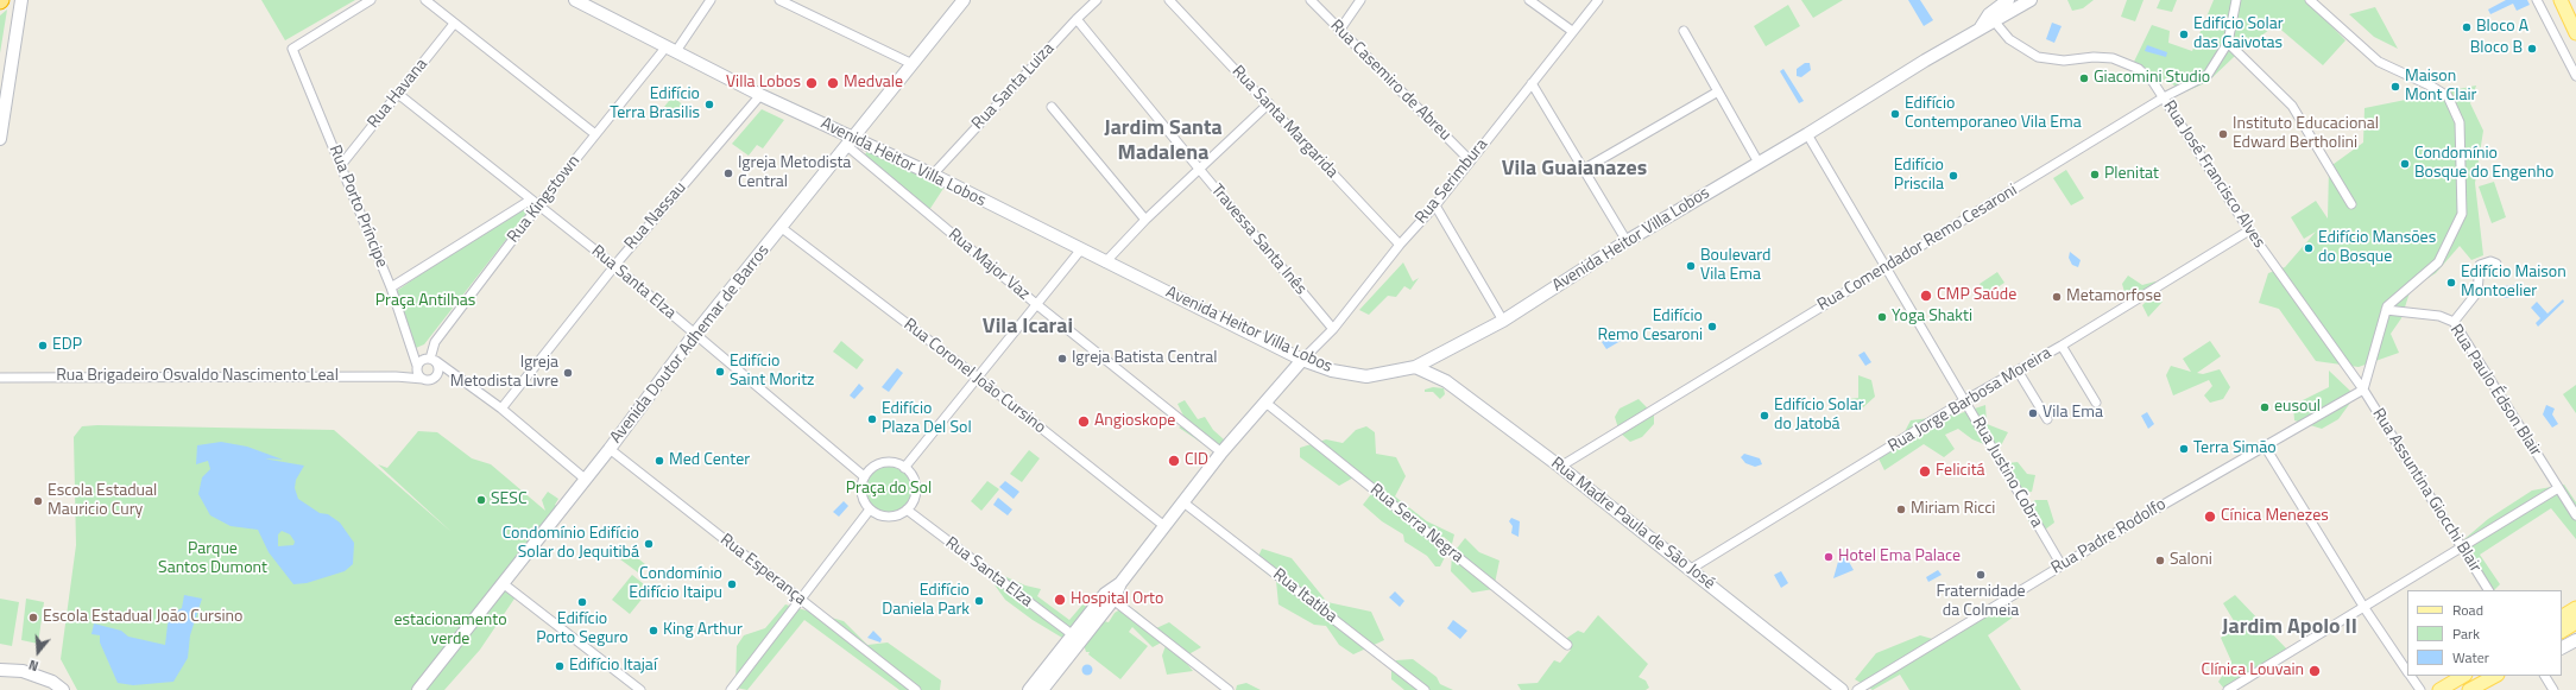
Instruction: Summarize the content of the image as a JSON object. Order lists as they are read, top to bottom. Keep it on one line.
{"streets":{"street":["Rua Casemiro de Abreu","Rua Santa Luiza","Rua Havana","Rua Santa Margarida","Avenida Heitor Villa Lobos","Rua José Francisco Alves","Rua Serimbura","Rua Kingstown","Rua Porto Príncipe","Rua Nassau","Travessa Santa Inês","Rua Comendador Remo Cesaroni","Rua Major Vaz","Rua Santa Elza","Avenida Doutor Adhemar de Barros","Rua Brigadeiro Osvaldo Nascimento Leal","Rua Coronel João Cursino","Rua Paulo Édson Blair","Rua Jorge Barbosa Moreira","Rua Justino Cobra","Rua Assuntina Giocchi Blair","Rua Serra Negra","Rua Madre Paula de São José","Rua Padre Rodolfo","Rua Esperança","Rua Itatiba"]},"crossings":[["Rua Casemiro de Abreu","Rua Serimbura"],["Rua Santa Luiza","Avenida Heitor Villa Lobos"],["Rua Santa Luiza","Travessa Santa Inês"],["Rua Havana","Rua Porto Príncipe"],["Rua Havana","Rua Santa Elza"],["Rua Santa Margarida","Rua Serimbura"],["Avenida Heitor Villa Lobos","Rua José Francisco Alves"],["Avenida Heitor Villa Lobos","Rua Serimbura"],["Avenida Heitor Villa Lobos","Rua Kingstown"],["Avenida Heitor Villa Lobos","Rua Nassau"],["Avenida Heitor Villa Lobos","Rua Major Vaz"],["Avenida Heitor Villa Lobos","Avenida Doutor Adhemar de Barros"],["Avenida Heitor Villa Lobos","Rua Justino Cobra"],["Avenida Heitor Villa Lobos","Rua Madre Paula de São José"],["Rua José Francisco Alves","Rua Comendador Remo Cesaroni"],["Rua José Francisco Alves","Rua Jorge Barbosa Moreira"],["Rua José Francisco Alves","Rua Assuntina Giocchi Blair"],["Rua José Francisco Alves","Rua Padre Rodolfo"],["Rua Serimbura","Travessa Santa Inês"],["Rua Kingstown","Rua Porto Príncipe"],["Rua Kingstown","Rua Santa Elza"],["Rua Kingstown","Rua Brigadeiro Osvaldo Nascimento Leal"],["Rua Porto Príncipe","Rua Brigadeiro Osvaldo Nascimento Leal"],["Rua Nassau","Rua Santa Elza"],["Rua Comendador Remo Cesaroni","Rua Justino Cobra"],["Rua Comendador Remo Cesaroni","Rua Madre Paula de São José"],["Rua Major Vaz","Avenida Doutor Adhemar de Barros"],["Rua Santa Elza","Avenida Doutor Adhemar de Barros"],["Avenida Doutor Adhemar de Barros","Rua Coronel João Cursino"],["Avenida Doutor Adhemar de Barros","Rua Esperança"],["Rua Jorge Barbosa Moreira","Rua Justino Cobra"],["Rua Jorge Barbosa Moreira","Rua Madre Paula de São José"],["Rua Justino Cobra","Rua Padre Rodolfo"],["Rua Assuntina Giocchi Blair","Rua Padre Rodolfo"]],"districts":["Jardim Santa Madalena","Vila Guaianazes","Vila Icarai","Jardim Apolo II"],"parks":["Praça Antilhas","Praça do Sol","Parque Santos Dumont","estacionamento verde"],"places":["Bloco A","Edifício Solar das Gaivotas","Bloco B","Giacomini Studio","Villa Lobos","Medvale","Maison Mont Clair","Edifício Terra Brasilis","Edifício Contemporaneo Vila Ema","Instituto Educacional Edward Bertholini","Condomínio Bosque do Engenho","Igreja Metodista Central","Plenitat","Edifício Priscila","Edifício Mansões do Bosque","Boulevard Vila Ema","Edifício Maison Montoelier","CMP Saúde","Metamorfose","Yoga Shakti","Edifício Remo Cesaroni","EDP","Igreja Batista Central","Edifício Saint Moritz","Igreja Metodista Livre","eusoul","Vila Ema","Edifício Solar do Jatobá","Edifício Plaza Del Sol","Angioskope","Terra Simão","Med Center","CID","Felicitá","SESC","Escola Estadual Mauricio Cury","Miriam Ricci","Cínica Menezes","Condomínio Edifício Solar do Jequitibá","Hotel Ema Palace","Saloni","Fraternidade da Colmeia","Condomínio Edifício Itaipu","Hospital Orto","Edifício Daniela Park","Edifício Porto Seguro","Escola Estadual João Cursino","King Arthur","Edifício Itajaí","Clínica Louvain"],"legend":["Road","Park","Water"],"north":"bottom"}
